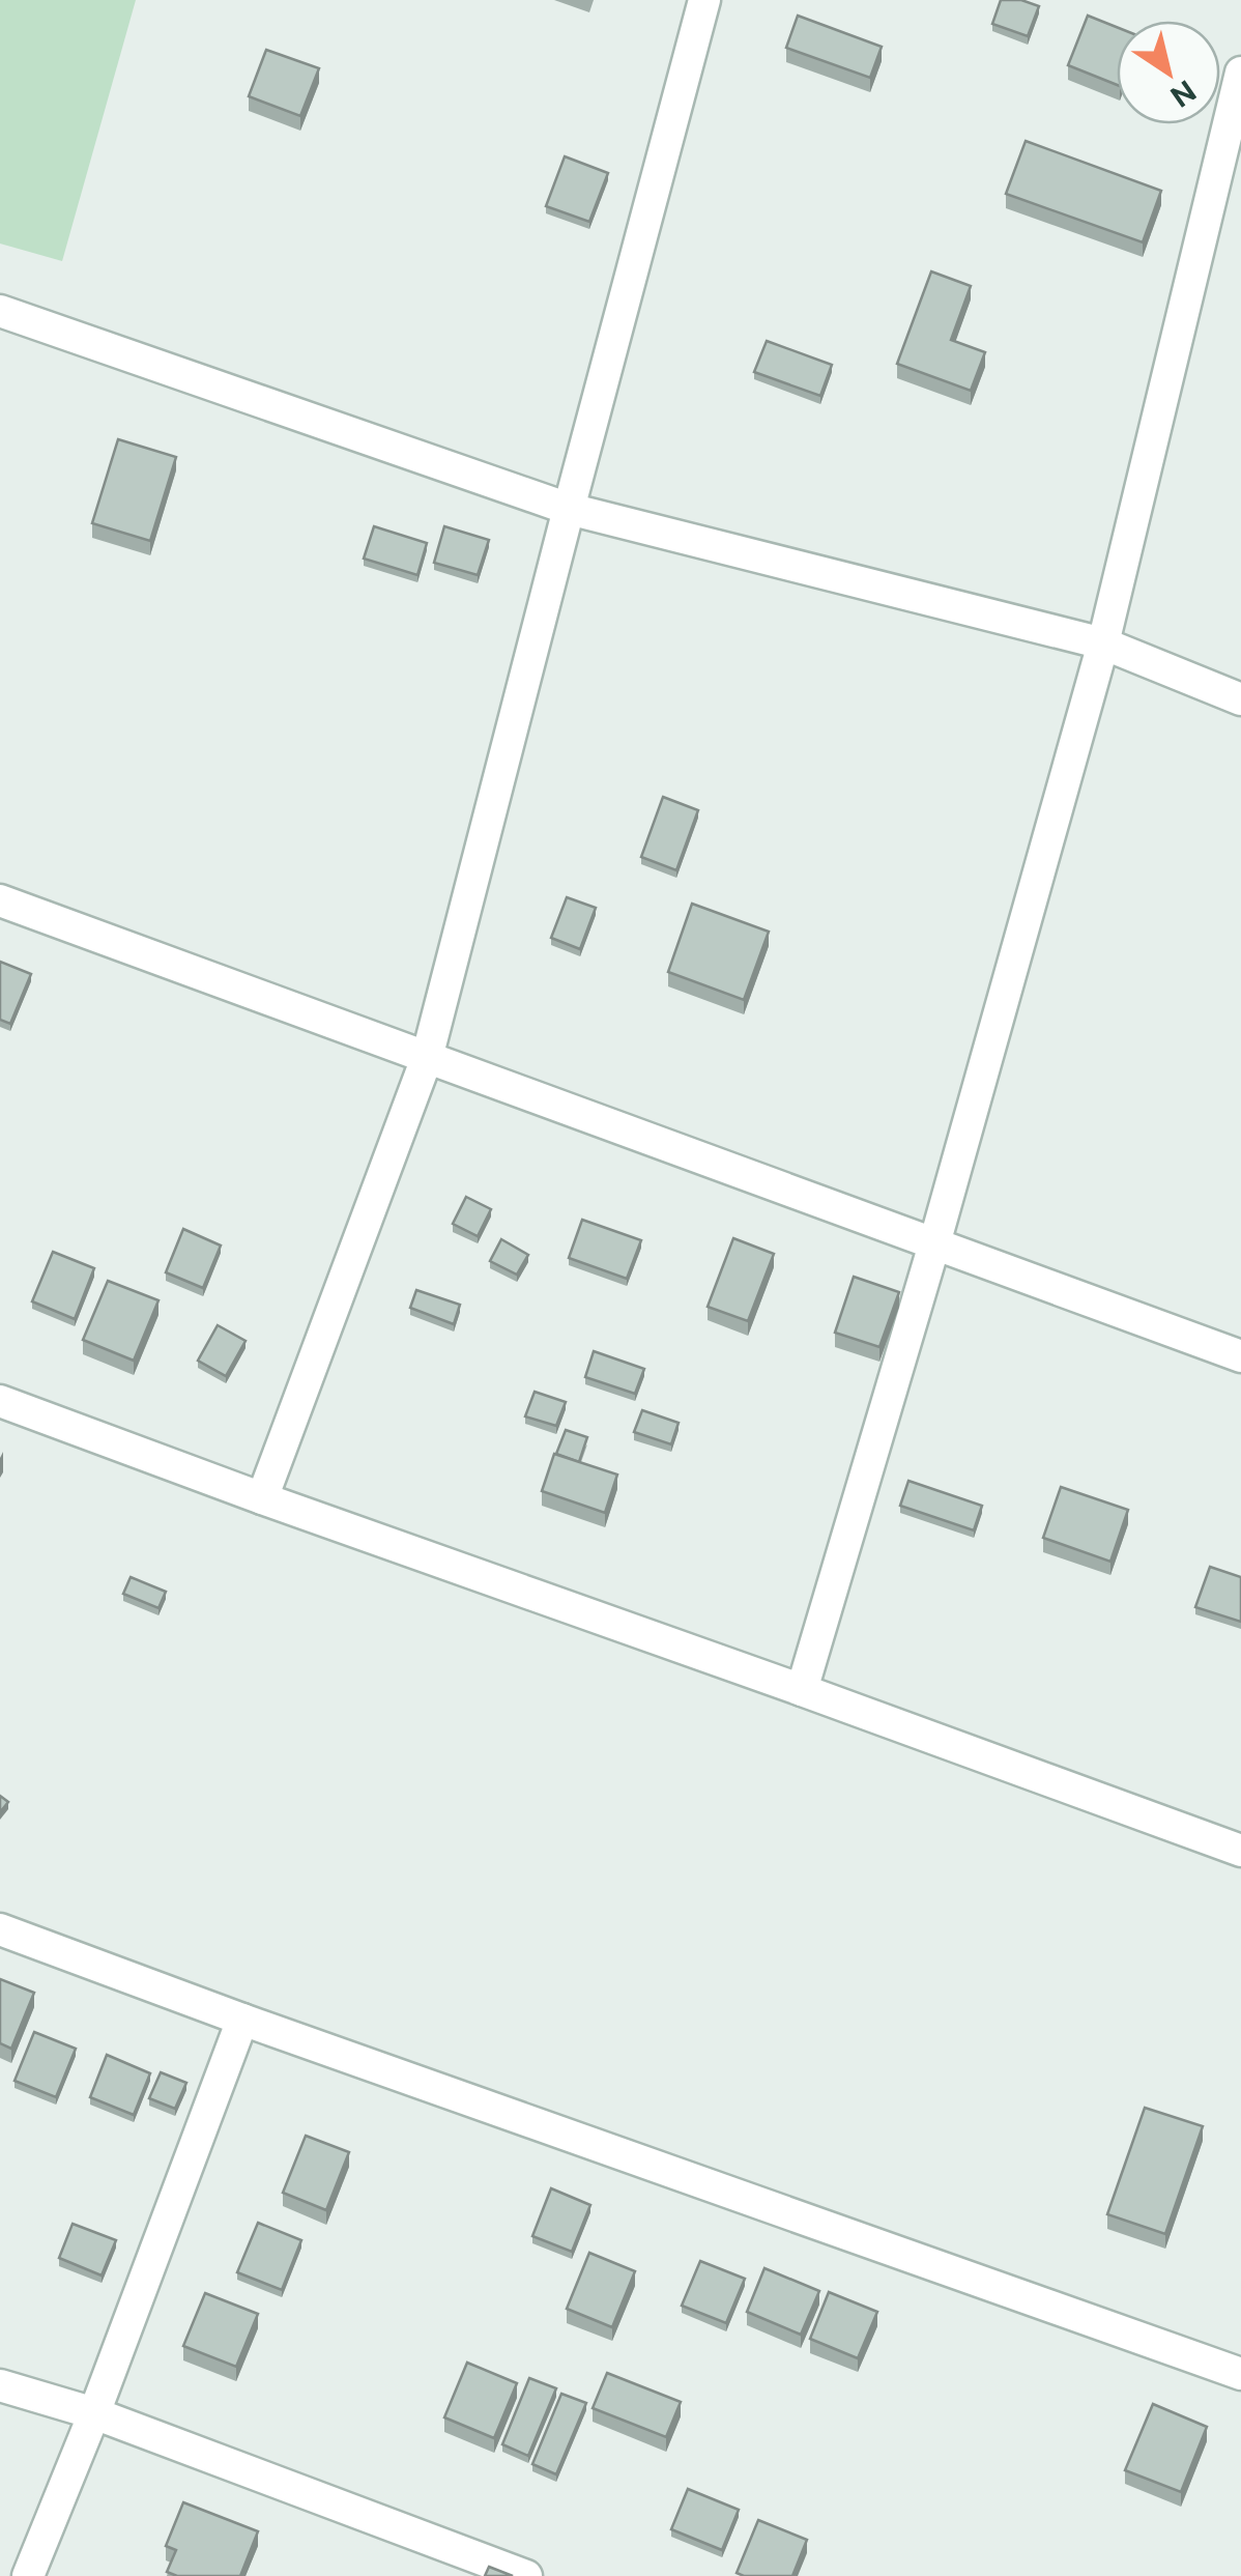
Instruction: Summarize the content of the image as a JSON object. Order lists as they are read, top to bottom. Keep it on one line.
{"north":"bottom right"}
